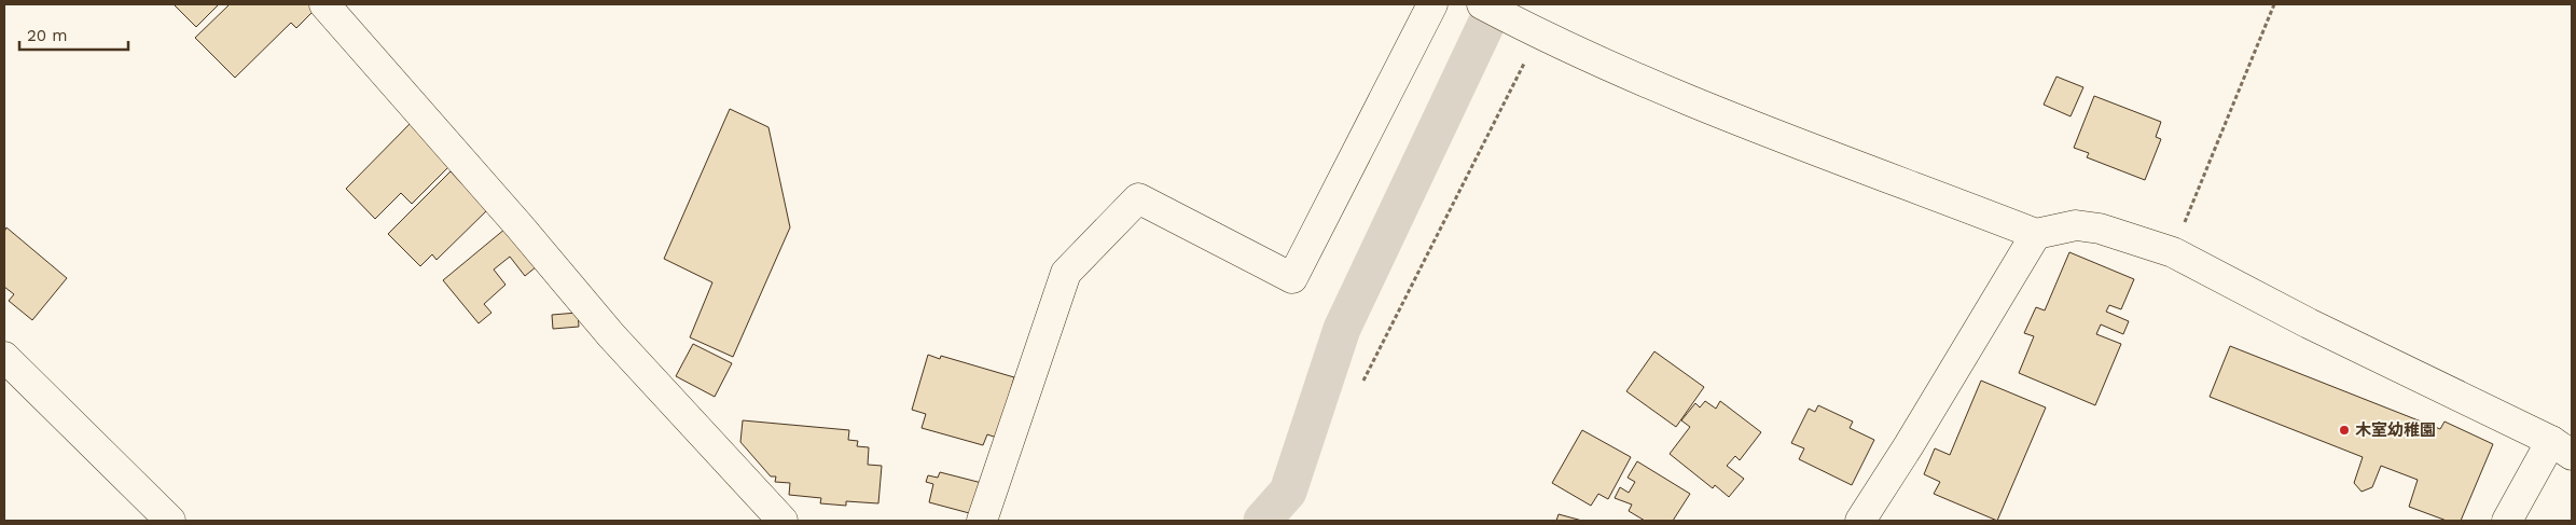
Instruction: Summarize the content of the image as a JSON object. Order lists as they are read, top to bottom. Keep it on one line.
{"places":["木室幼稚園"],"scale_bar":"20 m"}
